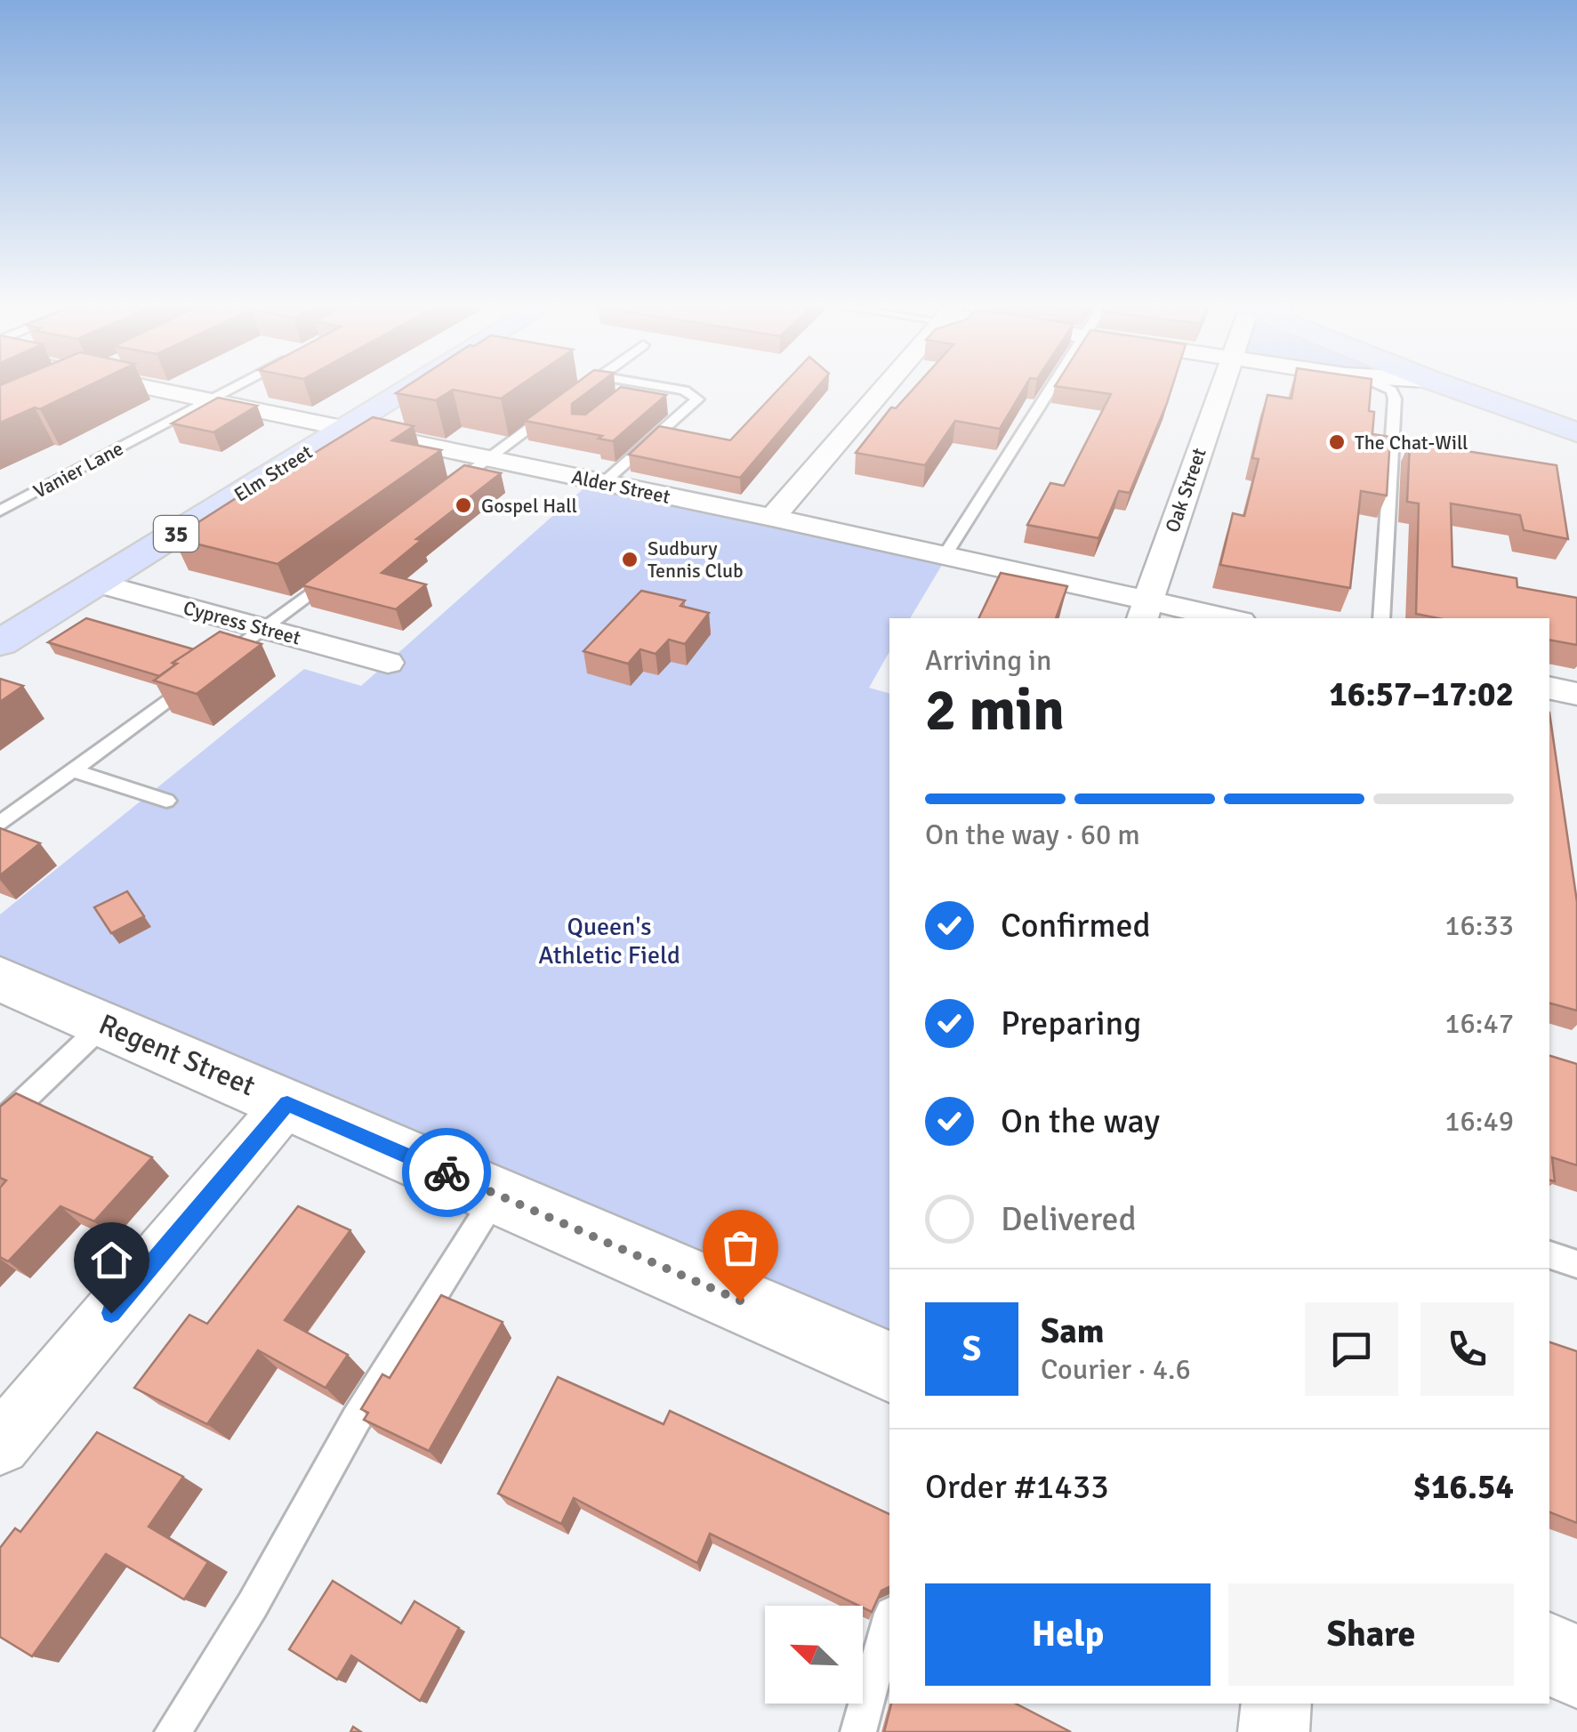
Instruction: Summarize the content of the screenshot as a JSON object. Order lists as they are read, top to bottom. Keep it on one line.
{"streets":{"main road":["Elm Street","35","Regent Street"],"street":["Alder Street","Oak Street","Cypress Street"],"lane":["Vanier Lane"]},"crossings":[["Vanier Lane","Alder Street"],["Elm Street","Alder Street"],["Elm Street","Cypress Street"],["Alder Street","Oak Street"]],"parks":["Queen's Athletic Field"],"places":["The Chat-Will","Gospel Hall","Sudbury Tennis Club"],"north":"top left","page":{"heading":["2 min","Arriving in","16:57–17:02"],"panel":["Sam","Courier · 4.6","Order #1433","$16.54"],"bar":"On the way · 60 m","list":[["Confirmed","16:33"],["Preparing","16:47"],["On the way","16:49"],"Delivered"],"round":"S","buttons":["Help","Share"]}}
